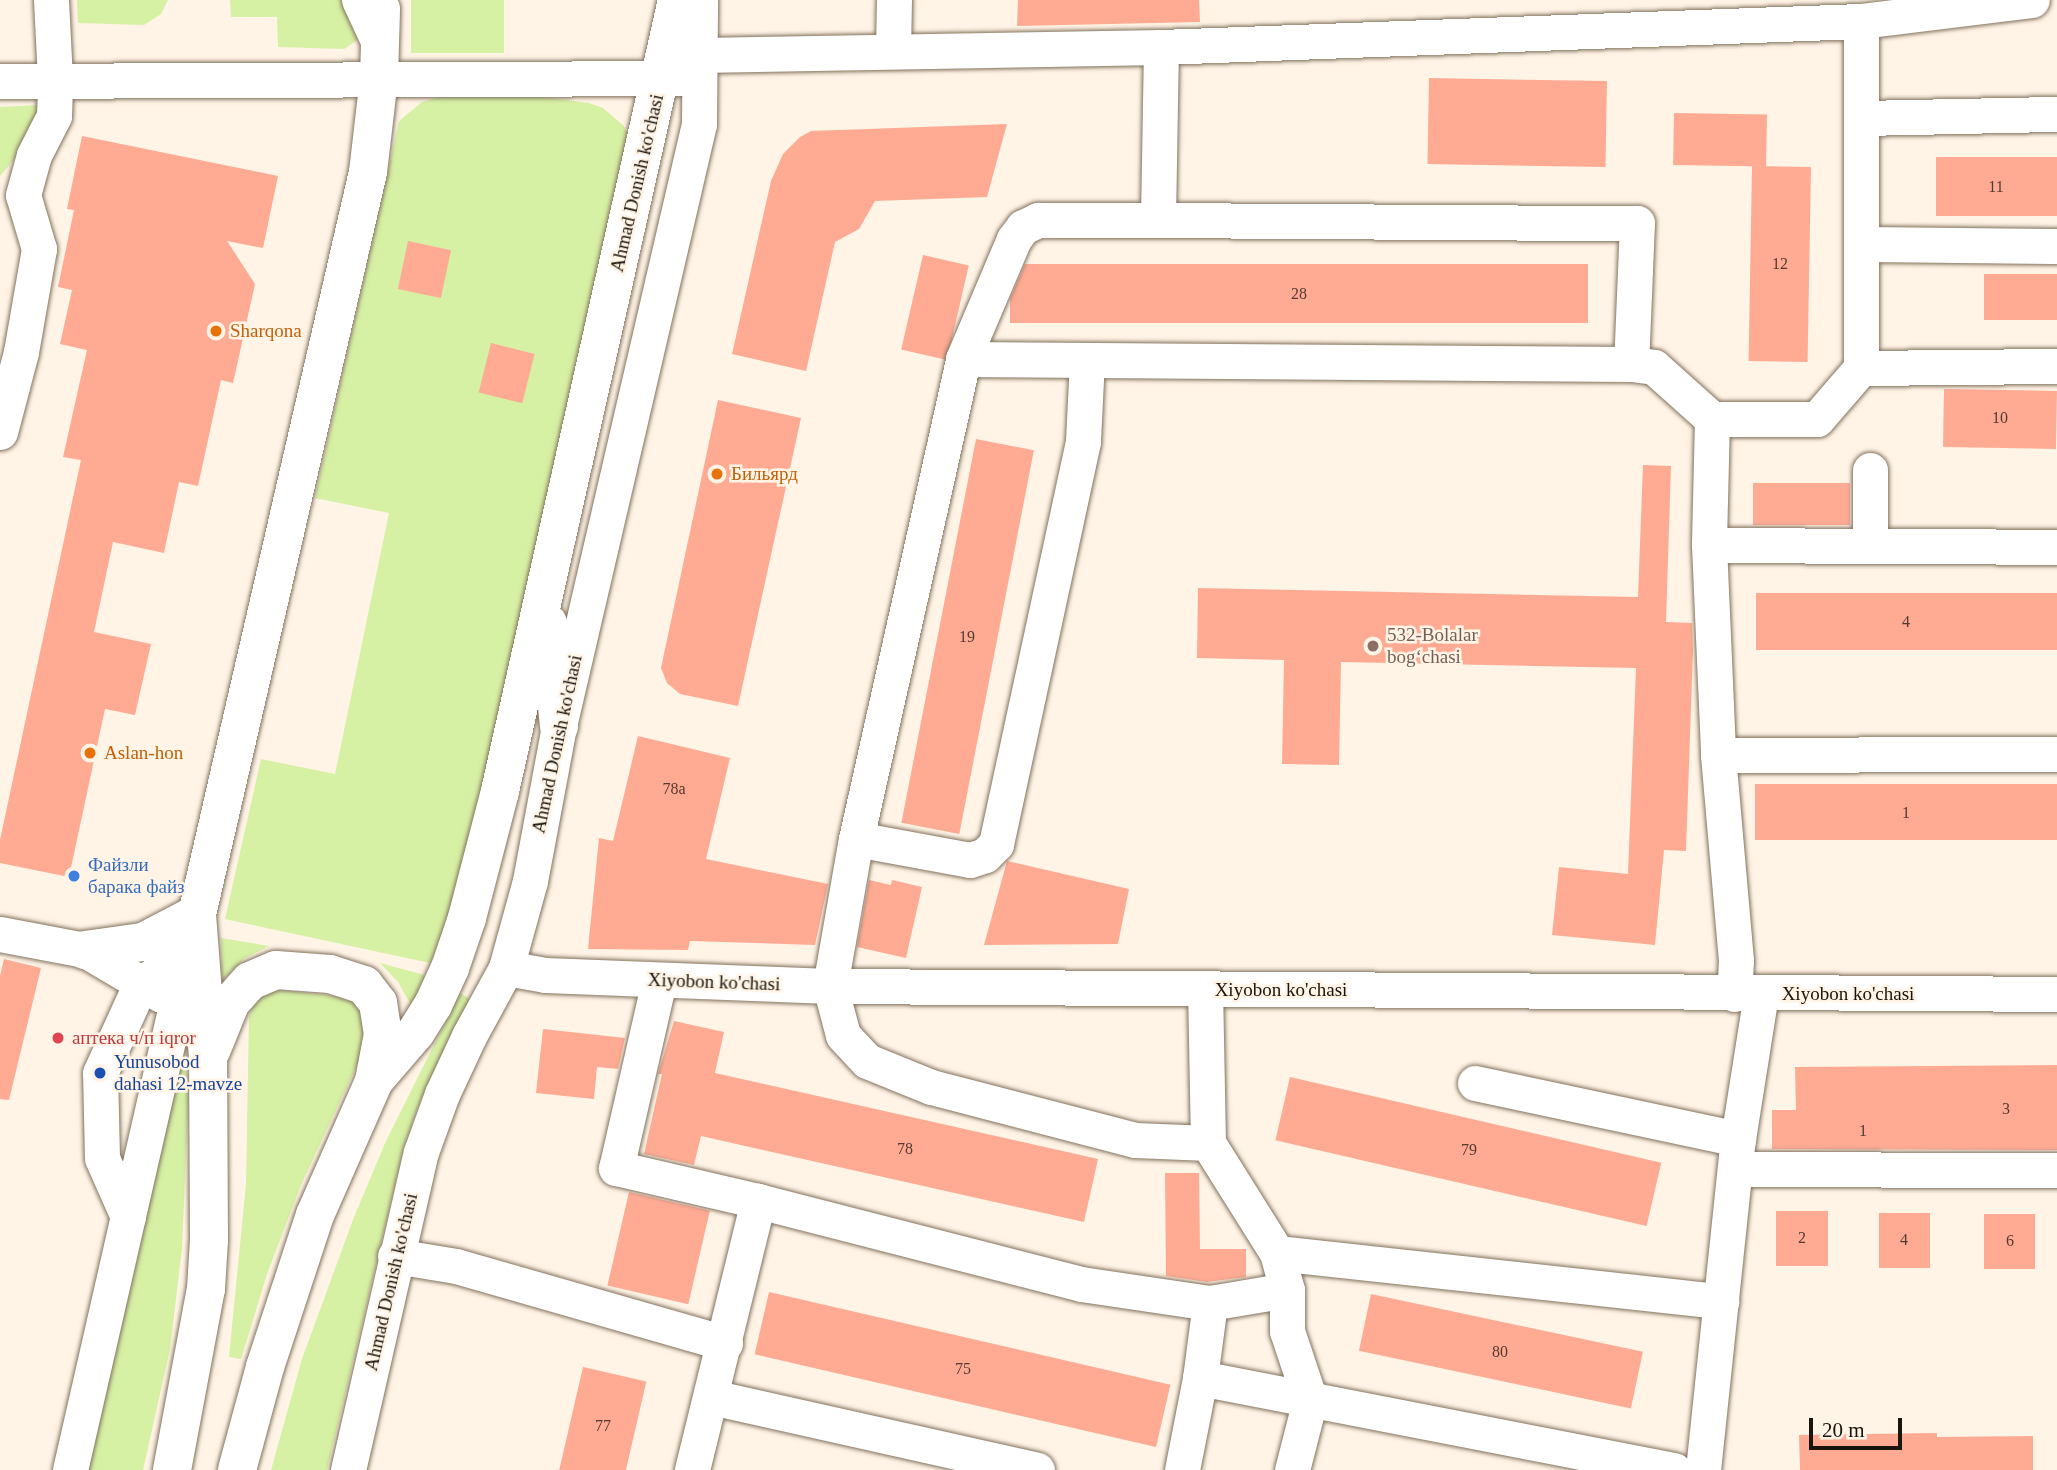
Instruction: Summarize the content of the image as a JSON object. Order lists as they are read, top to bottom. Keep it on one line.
{"streets":{"main road":["Ahmad Donish ko'chasi"],"street":["Xiyobon ko'chasi"]},"crossings":[["Ahmad Donish ko'chasi","Xiyobon ko'chasi"]],"places":["Sharqona","Бильярд","532-Bolalar bogʻchasi","Aslan-hon","Файзли барака файз","аптека ч/п iqror","Yunusobod dahasi 12-mavze"],"house_numbers":["11","12","28","10","4","19","78a","1","3","1","78","79","2","4","6","80","75","77"],"scale_bar":"20 m"}
